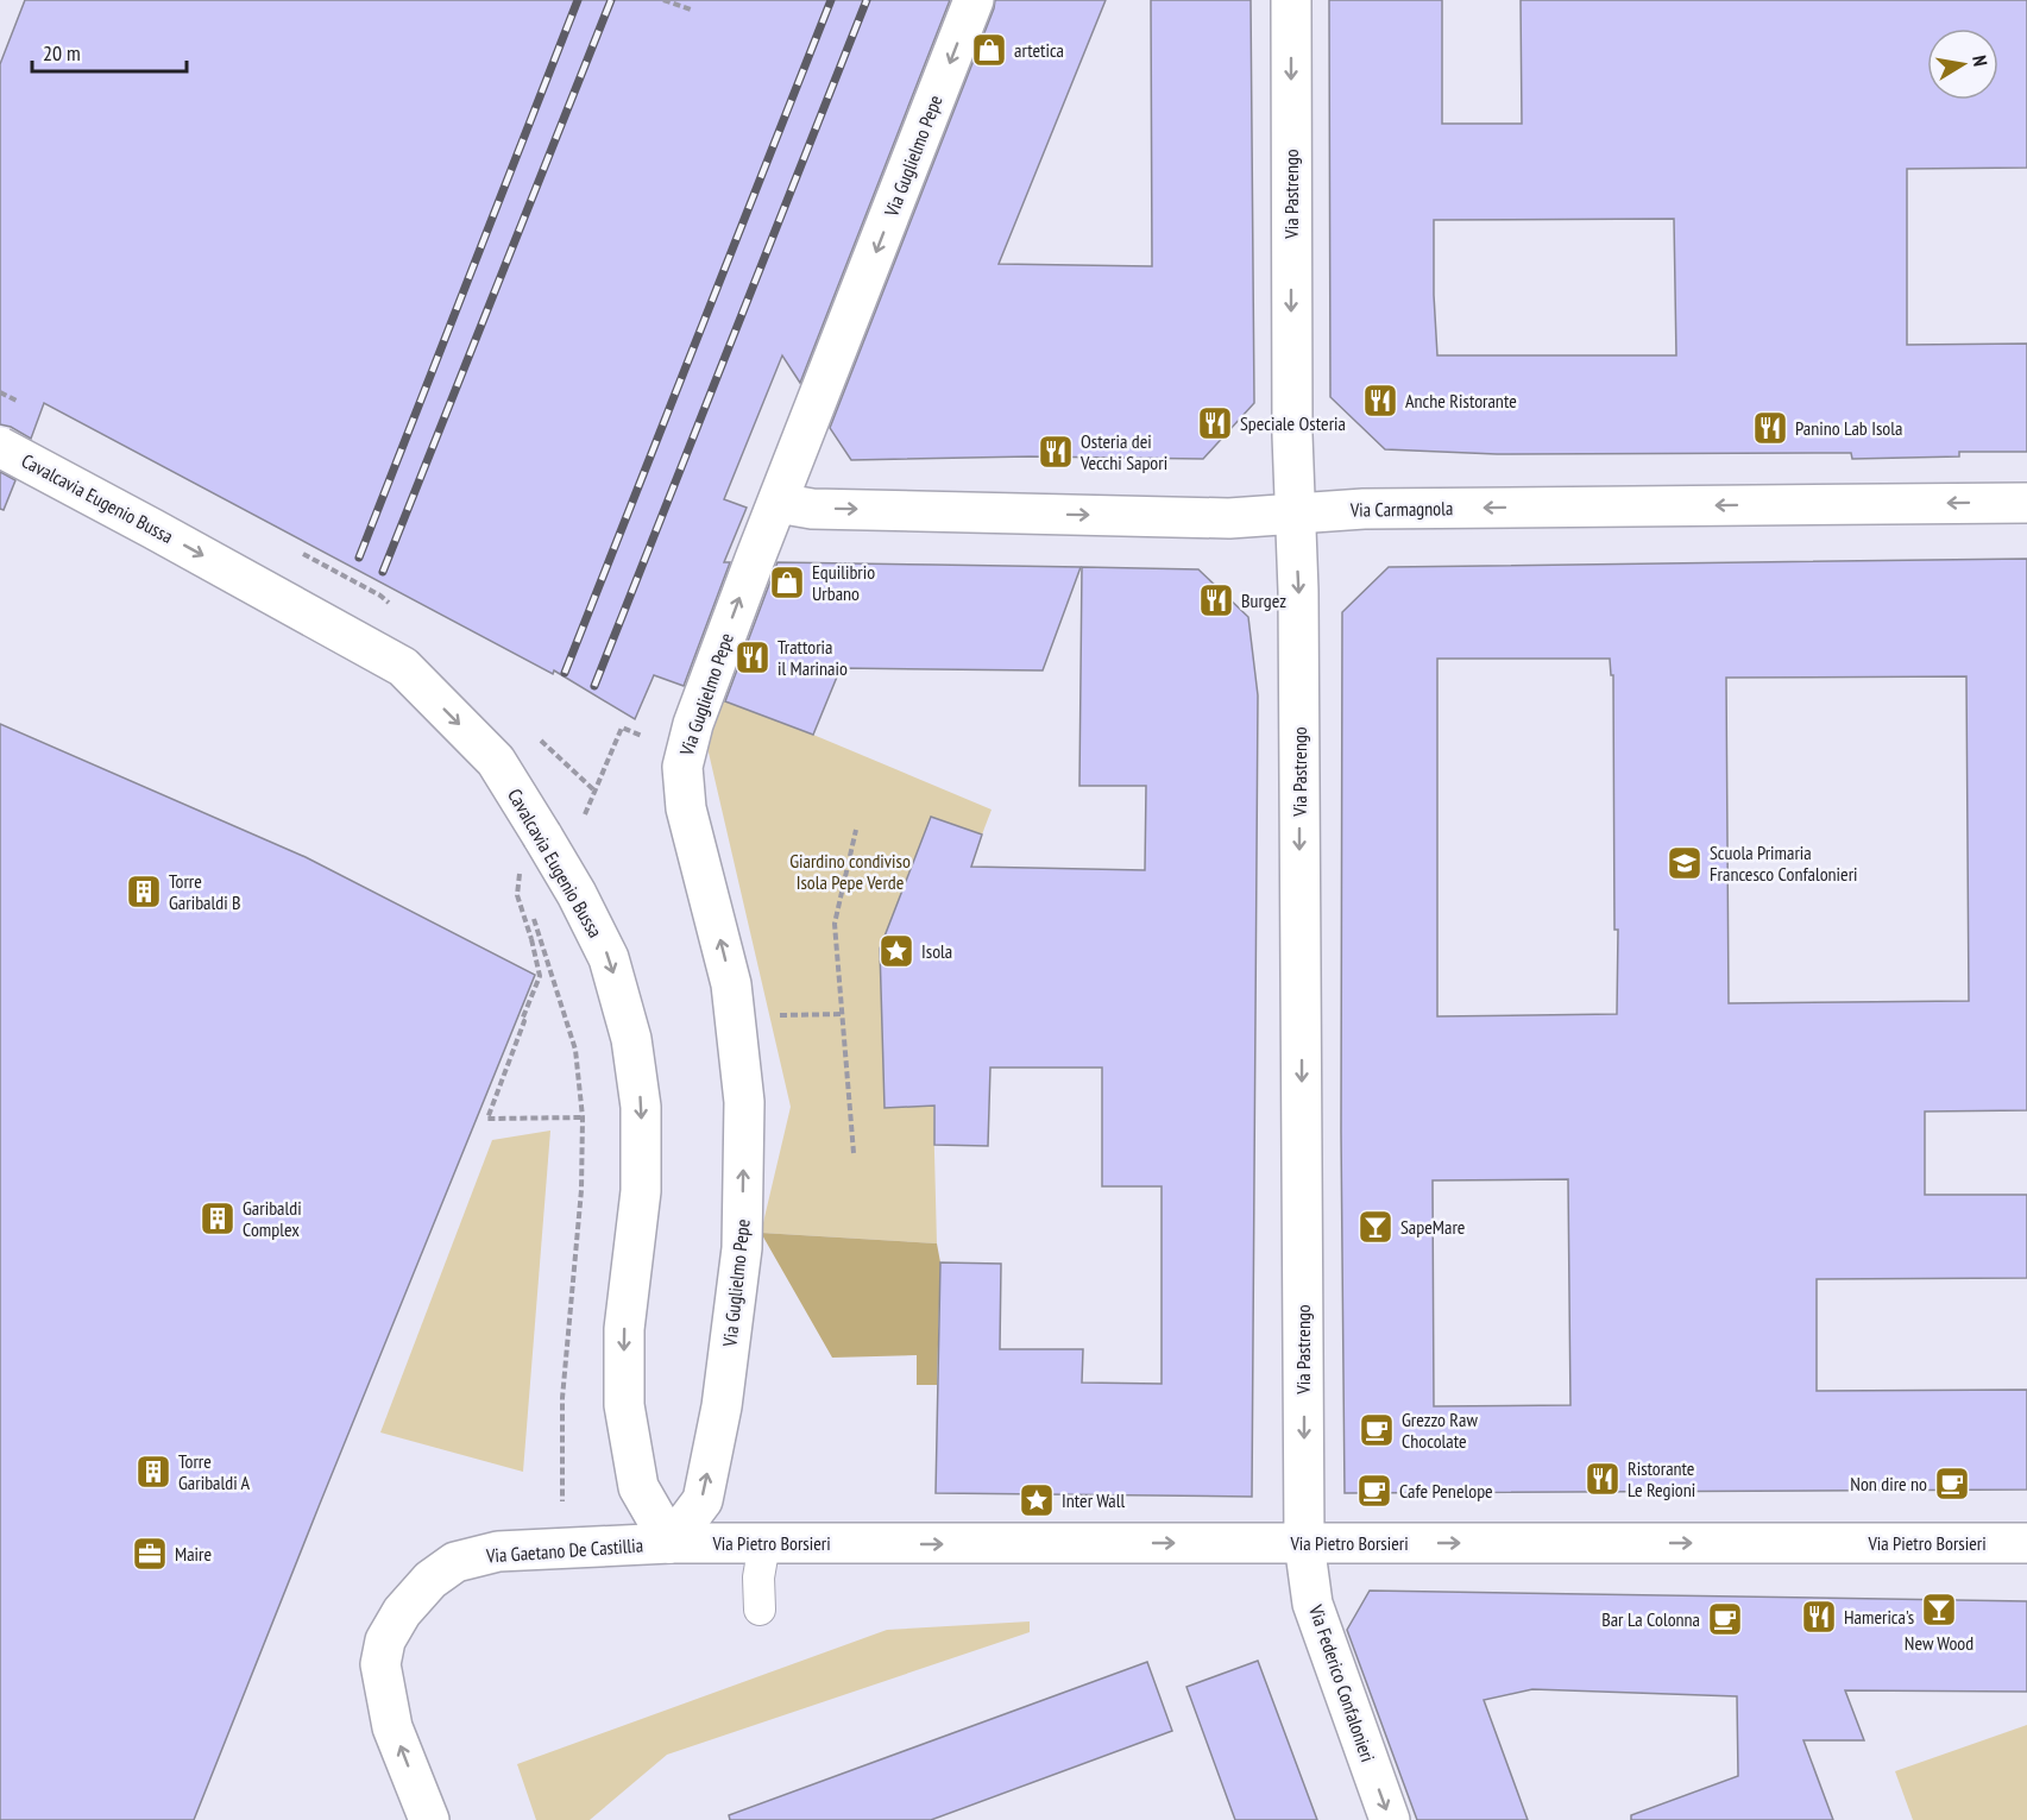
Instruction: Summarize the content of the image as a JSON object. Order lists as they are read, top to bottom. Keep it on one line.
{"streets":{"street":["Via Guglielmo Pepe","Via Pastrengo","Cavalcavia Eugenio Bussa","Via Carmagnola","Via Pietro Borsieri","Via Gaetano De Castillia","Via Federico Confalonieri"]},"crossings":[["Via Guglielmo Pepe","Cavalcavia Eugenio Bussa"],["Via Guglielmo Pepe","Via Carmagnola"],["Via Guglielmo Pepe","Via Pietro Borsieri"],["Via Guglielmo Pepe","Via Gaetano De Castillia"],["Via Pastrengo","Via Carmagnola"],["Via Pastrengo","Via Pietro Borsieri"],["Via Pastrengo","Via Federico Confalonieri"],["Cavalcavia Eugenio Bussa","Via Pietro Borsieri"],["Cavalcavia Eugenio Bussa","Via Gaetano De Castillia"],["Via Pietro Borsieri","Via Gaetano De Castillia"],["Via Pietro Borsieri","Via Federico Confalonieri"]],"one_way":["Via Pastrengo","Cavalcavia Eugenio Bussa","Via Pietro Borsieri","Via Federico Confalonieri"],"parks":["Giardino condiviso Isola Pepe Verde"],"places":{"shop":["artetica","Equilibrio Urbano"],"restaurant":["Anche Ristorante","Speciale Osteria","Panino Lab Isola","Osteria dei Vecchi Sapori","Burgez","Trattoria il Marinaio","Ristorante Le Regioni","Hamerica's"],"school or university":["Scuola Primaria Francesco Confalonieri"],"building":["Torre Garibaldi B","Garibaldi Complex","Torre Garibaldi A"],"place":["Isola","Inter Wall"],"bar":["SapeMare","New Wood"],"cafe":["Grezzo Raw Chocolate","Non dire no","Cafe Penelope","Bar La Colonna"],"office":["Maire"]},"scale_bar":"20 m","north":"right"}
